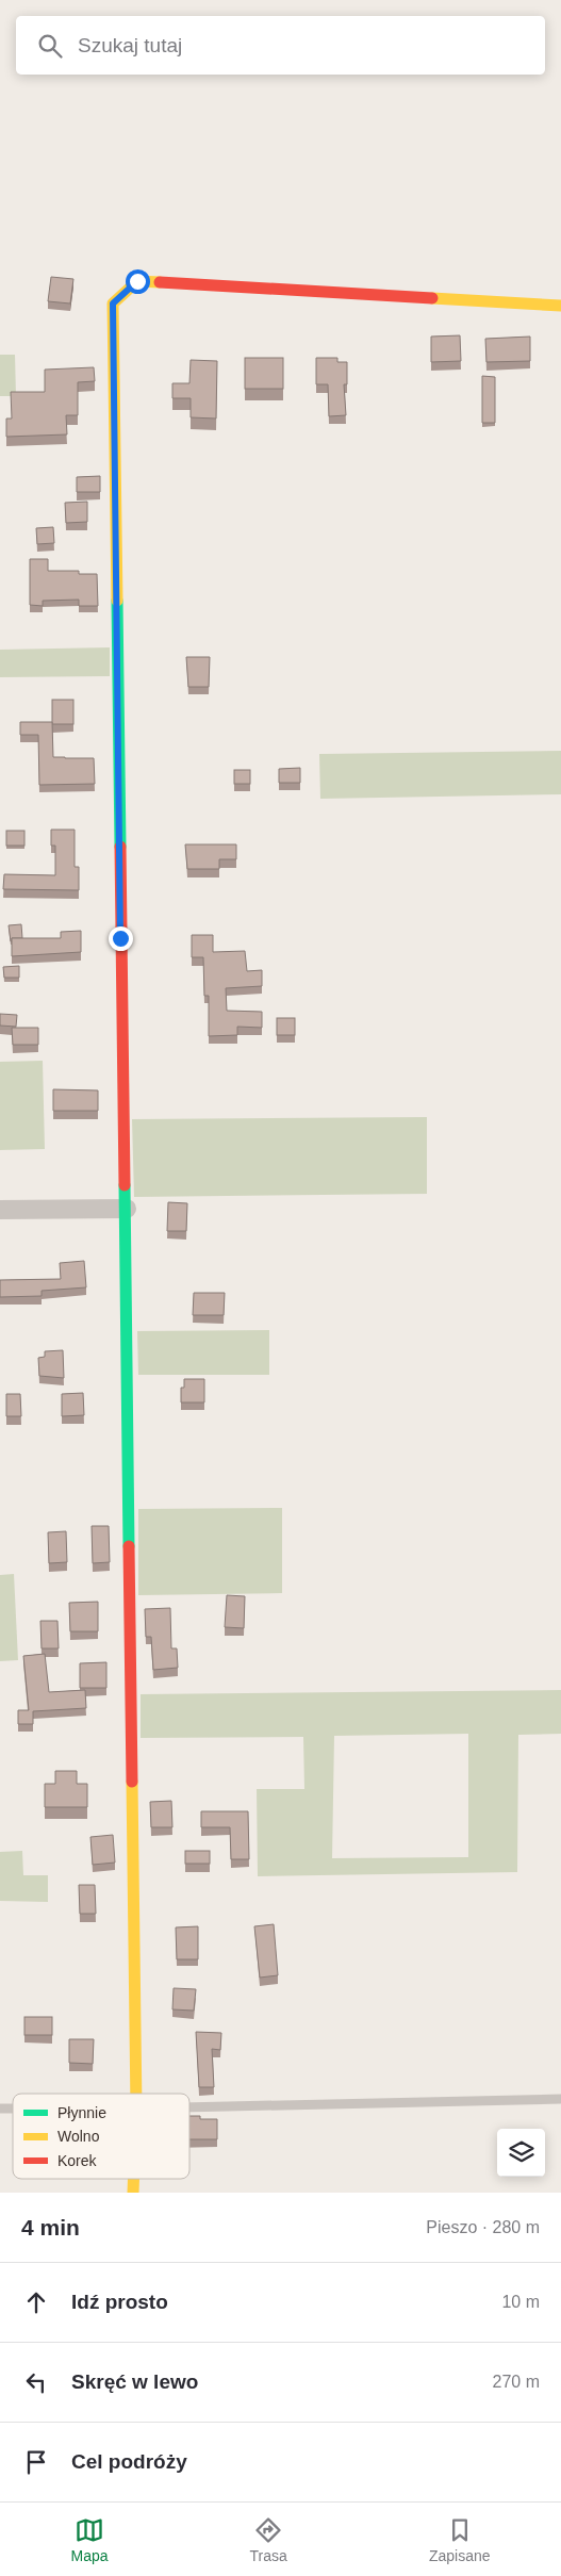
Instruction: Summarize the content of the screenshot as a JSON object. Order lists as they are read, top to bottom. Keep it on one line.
{"legend":["Płynnie","Wolno","Korek"],"page":{"search":"Szukaj tutaj","heading":["4 min","Pieszo · 280 m"],"list":[["Idź prosto","10 m"],["Skręć w lewo","270 m"],"Cel podróży"],"nav":["Mapa","Trasa","Zapisane"]}}
